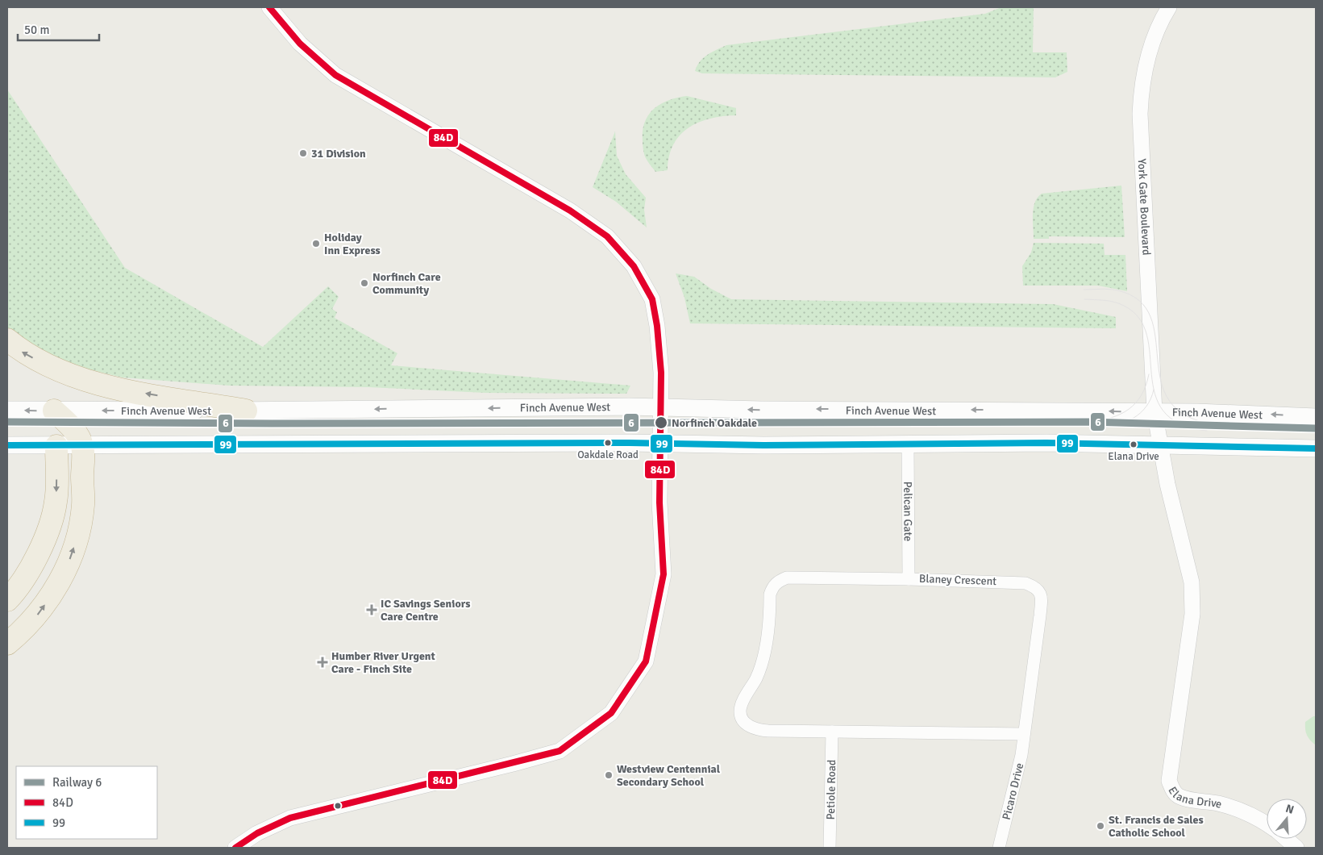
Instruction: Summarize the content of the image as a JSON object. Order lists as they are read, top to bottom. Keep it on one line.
{"streets":{"main road":["Finch Avenue West"],"street":["York Gate Boulevard","Pelican Gate","Blaney Crescent","Petiole Road","Picaro Drive","Elana Drive"]},"crossings":[["York Gate Boulevard","Finch Avenue West"],["York Gate Boulevard","Elana Drive"],["Pelican Gate","Blaney Crescent"],["Blaney Crescent","Petiole Road"],["Blaney Crescent","Picaro Drive"]],"places":{"other":["31 Division","Holiday Inn Express","Norfinch Care Community","Norfinch Oakdale","Oakdale Road","Elana Drive","Westview Centennial Secondary School","St. Francis de Sales Catholic School"],"health":["IC Savings Seniors Care Centre","Humber River Urgent Care - Finch Site"]},"lines":["transit line 84D","rail line 6","transit line 99"],"legend":["Railway 6","84D","99"],"scale_bar":"50 m","north":"top"}
